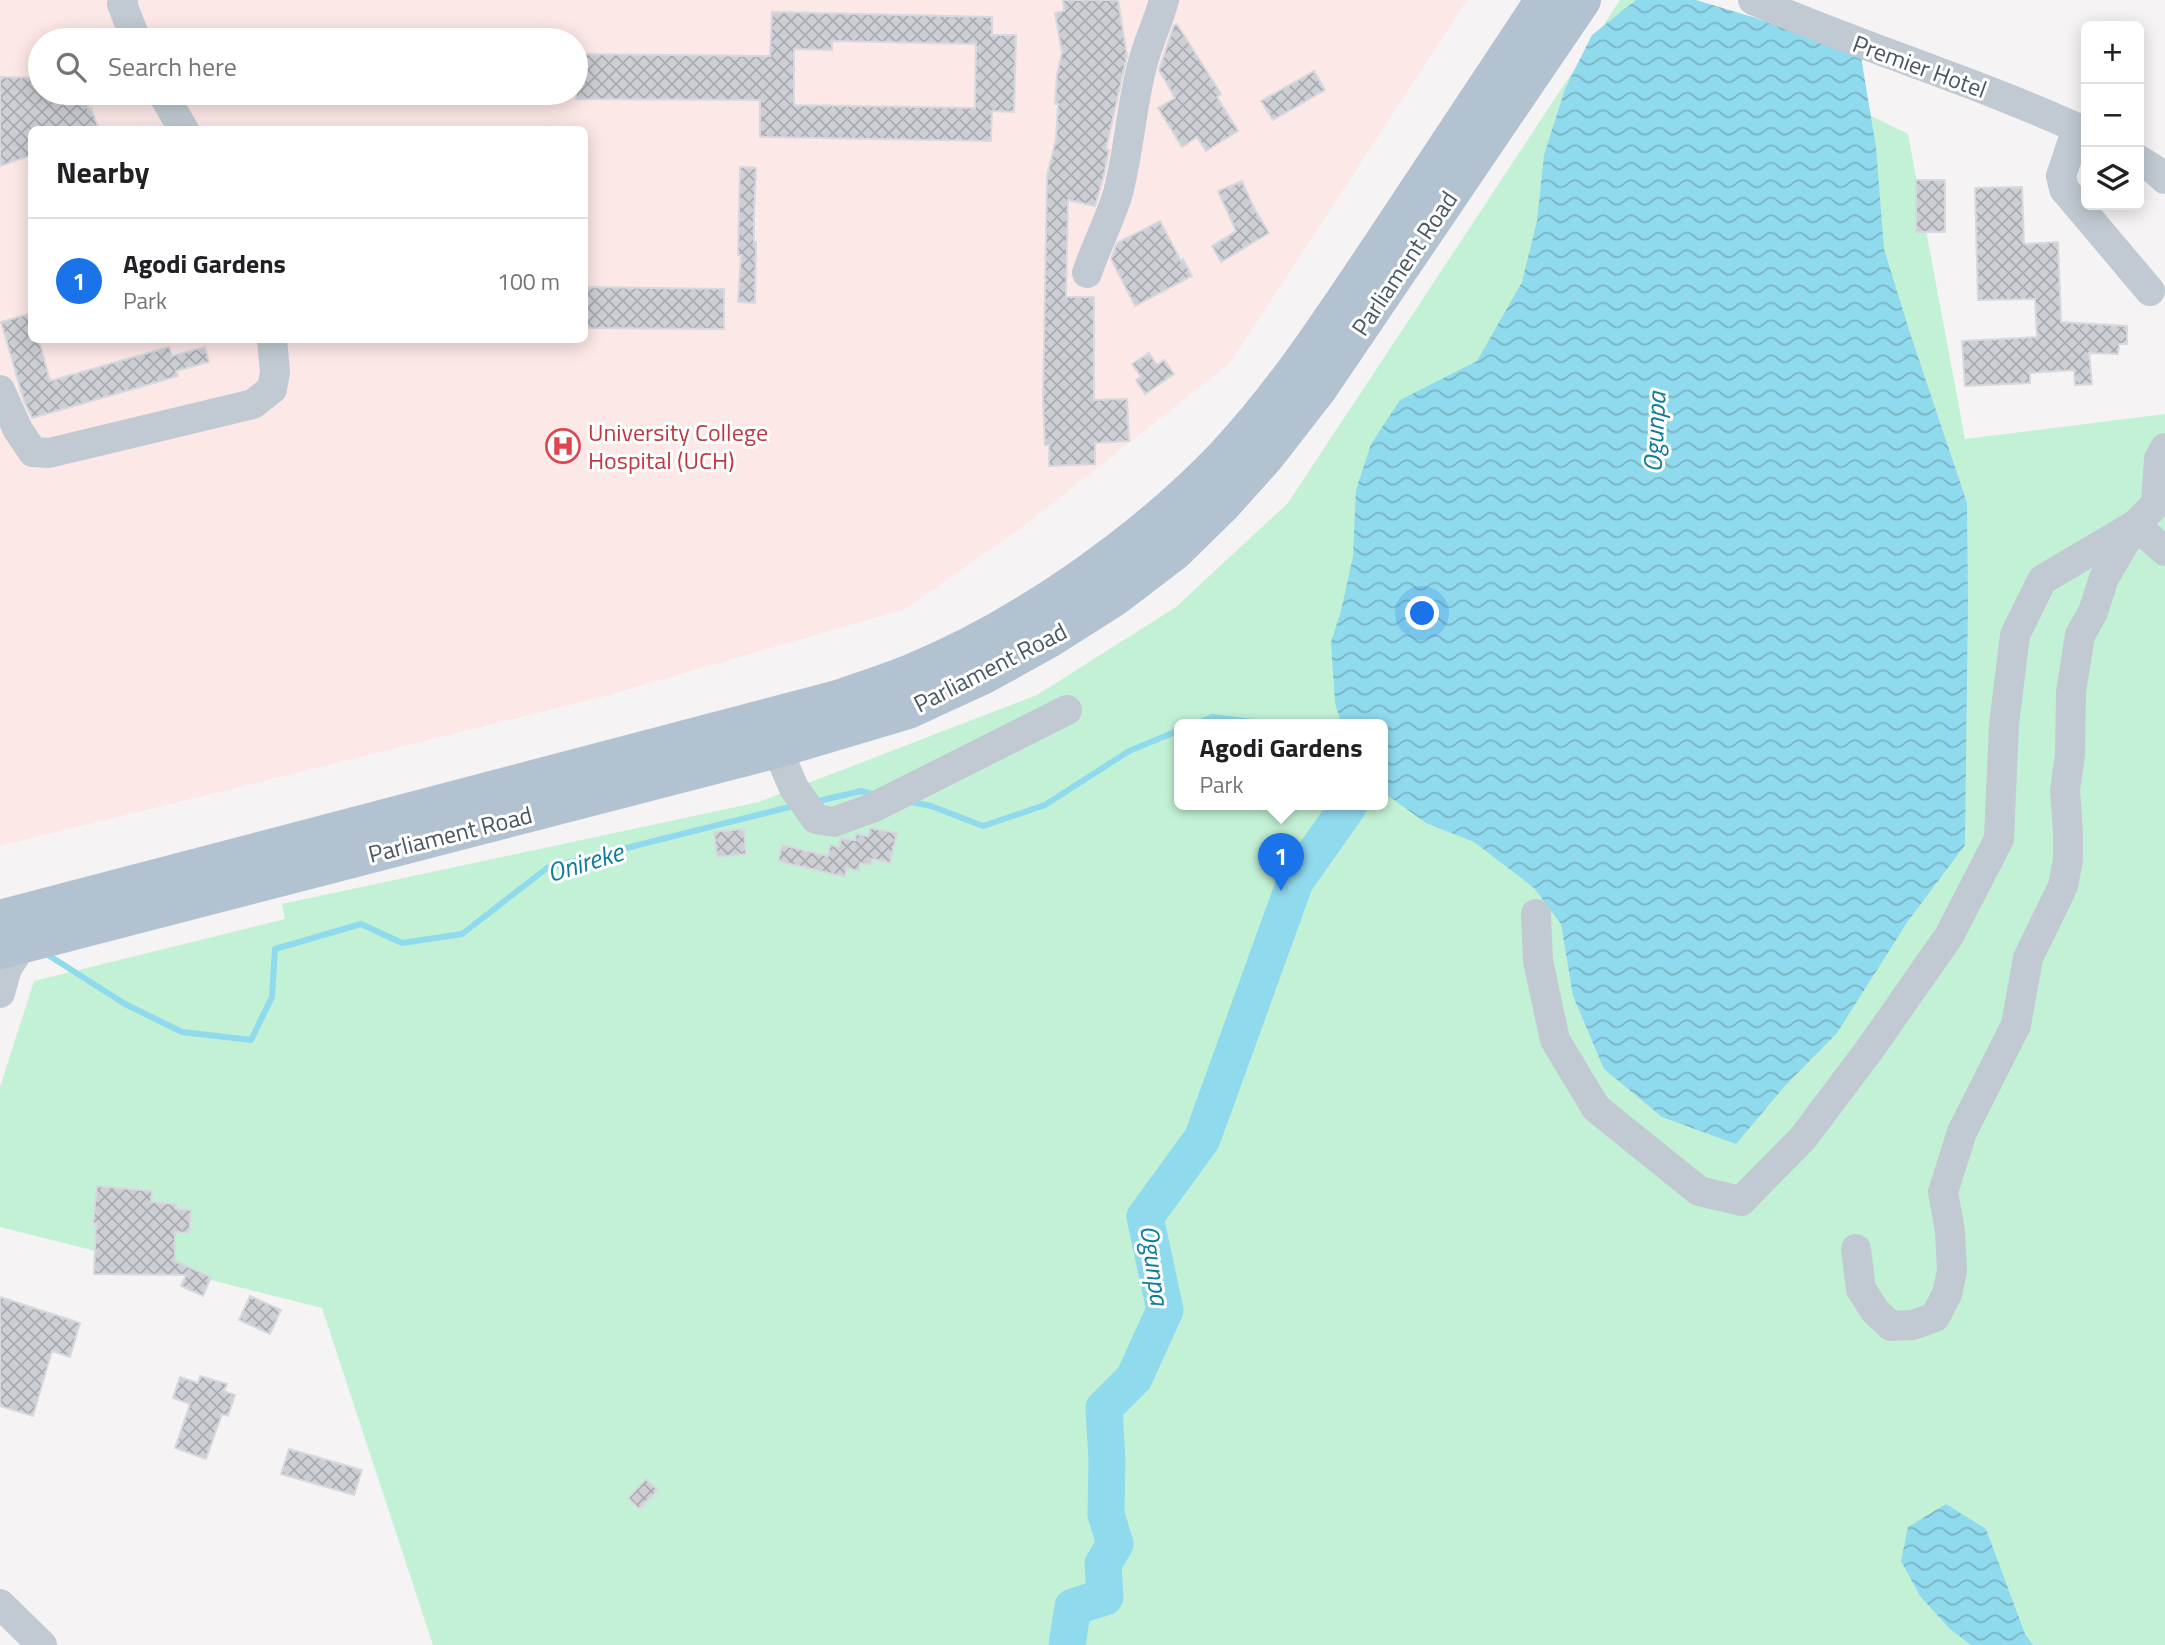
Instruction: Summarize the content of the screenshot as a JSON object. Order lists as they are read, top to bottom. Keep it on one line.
{"streets":{"main road":["Parliament Road"],"street":["Premier Hotel"]},"water":["Ogunpa","Onireke"],"places":{"hospital":["University College Hospital (UCH)"]},"page":{"map_buttons":["+","−"],"search":"Search here","heading":"Nearby","list":[{"mark":"1","name":"Agodi Gardens","note":"Park","value":"100 m"}],"popup":["Agodi Gardens","Park"],"pins":"1"}}
